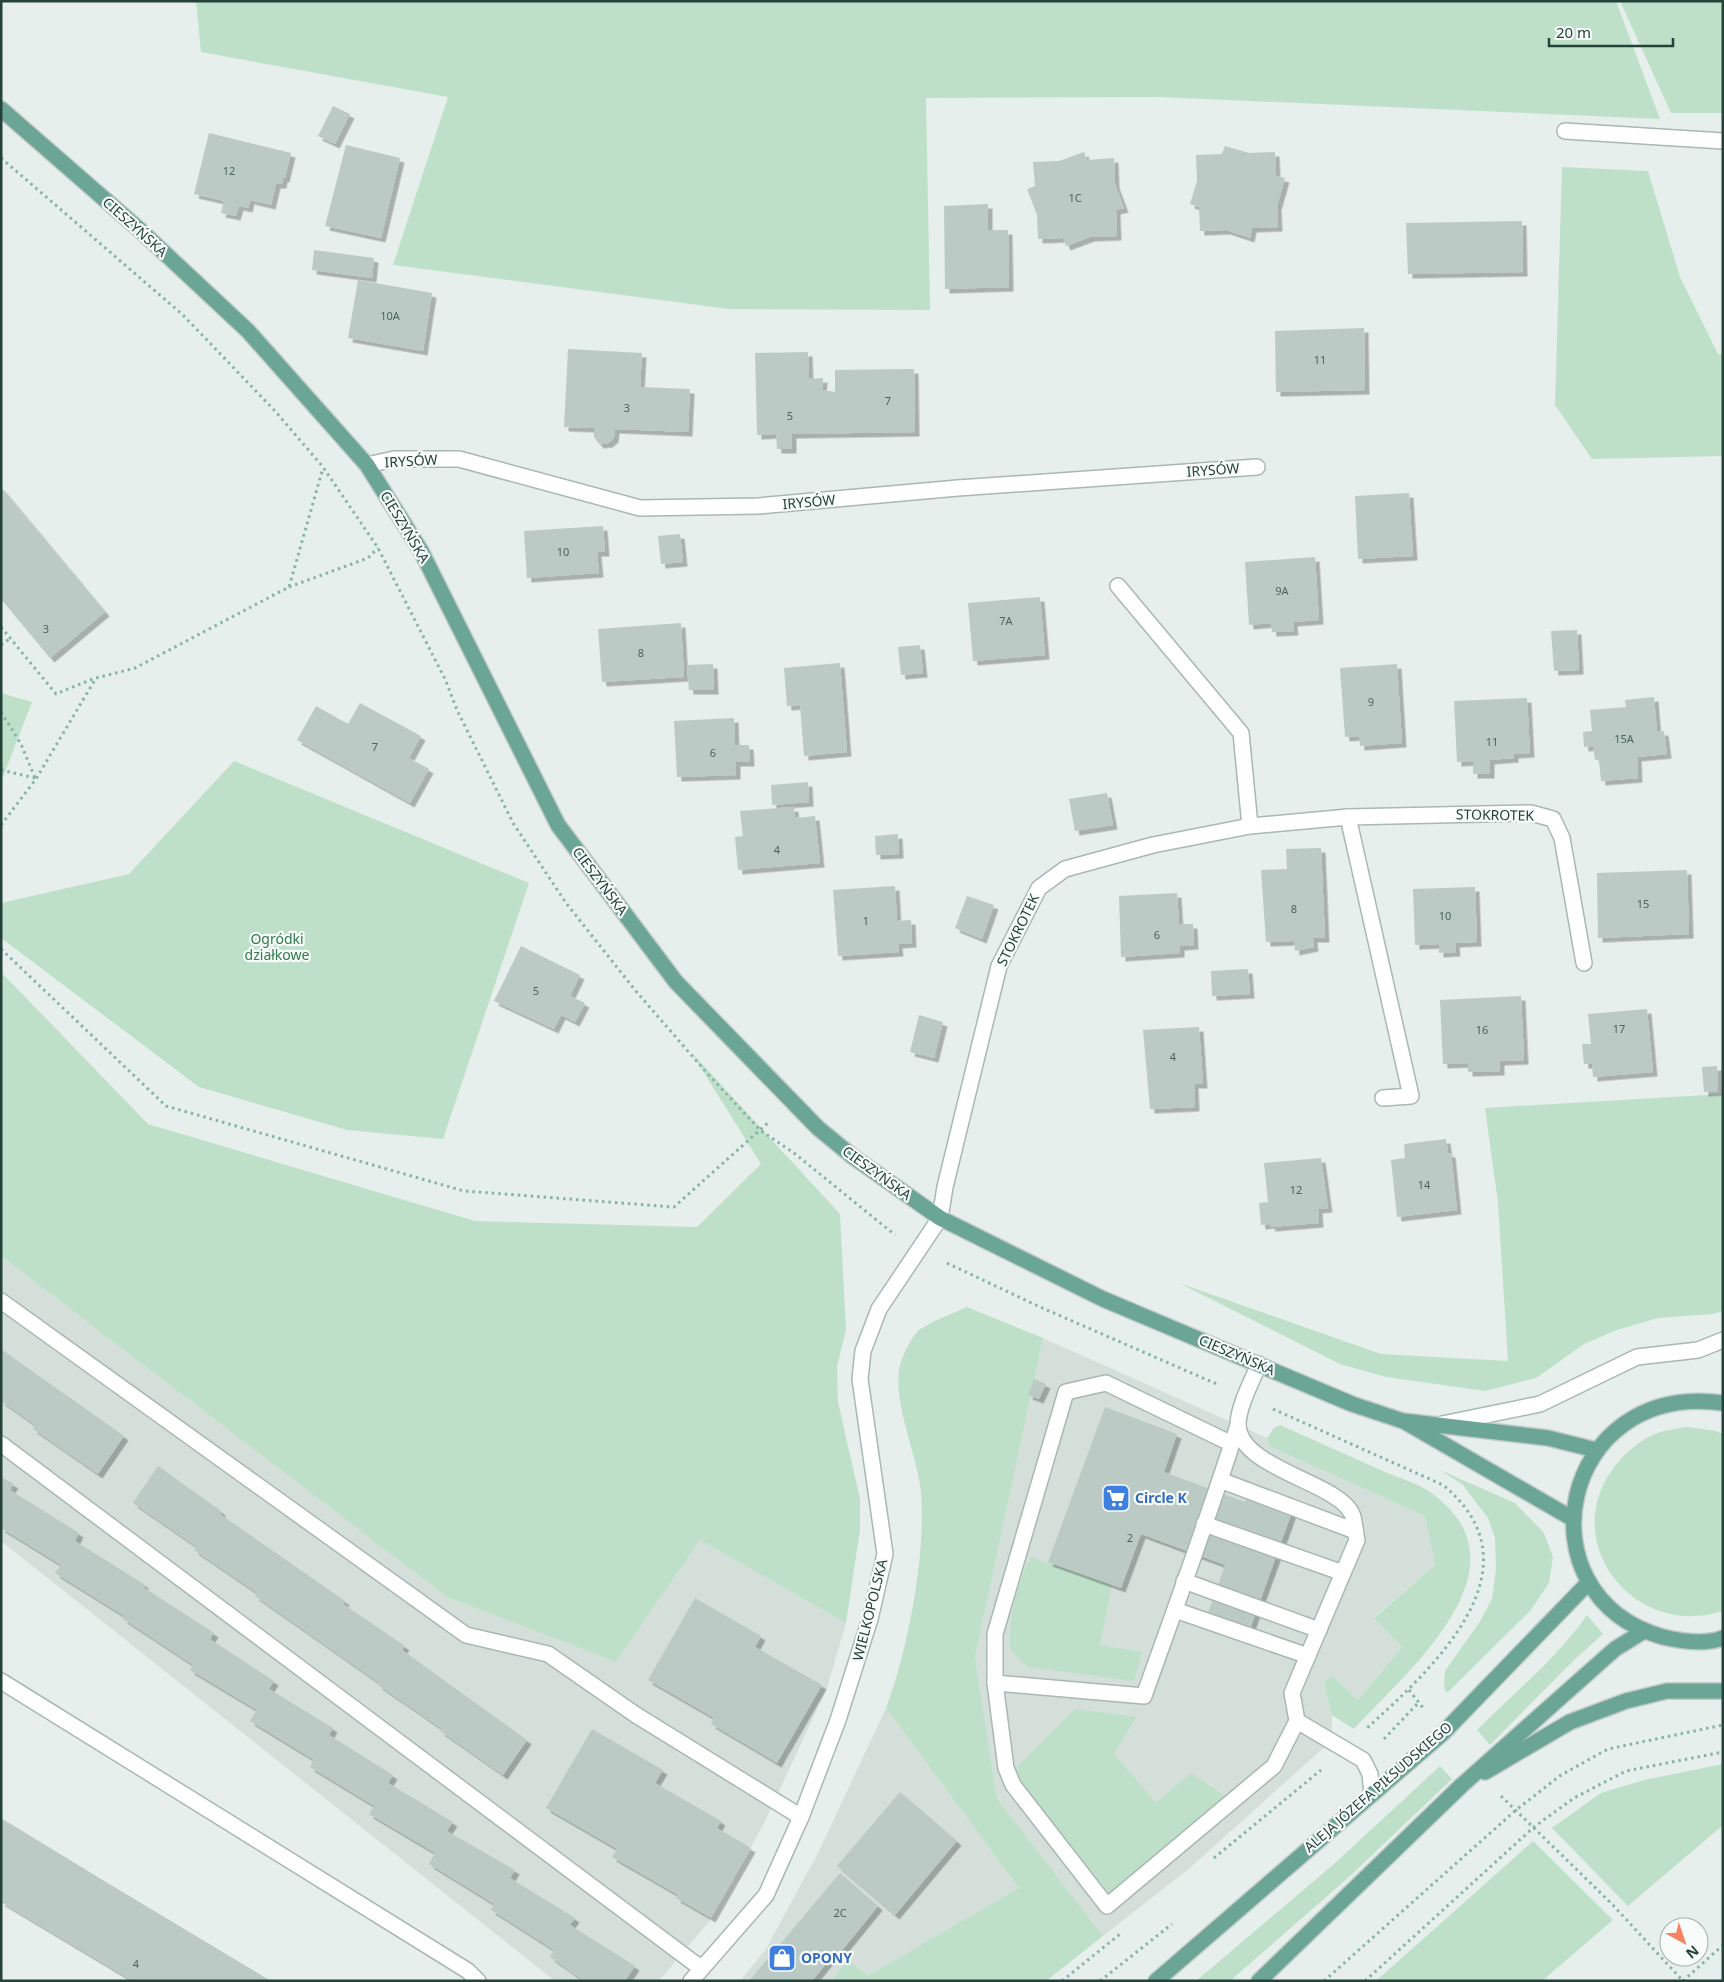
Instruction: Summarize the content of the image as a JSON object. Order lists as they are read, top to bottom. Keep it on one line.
{"streets":{"main road":["CIESZYŃSKA","ALEJA JÓZEFA PIŁSUDSKIEGO"],"street":["IRYSÓW","STOKROTEK","WIELKOPOLSKA"]},"crossings":[["CIESZYŃSKA","IRYSÓW"],["CIESZYŃSKA","STOKROTEK"],["CIESZYŃSKA","WIELKOPOLSKA"],["STOKROTEK","WIELKOPOLSKA"]],"parks":["Ogródki działkowe"],"places":{"supermarket":["Circle K"],"shop":["OPONY"]},"house_numbers":["12","1C","10A","11","7","3","5","10","9A","7A","3","8","9","15A","11","7","6","4","15","8","10","1","6","5","17","16","4","14","12","2","2C","4"],"scale_bar":"20 m","north":"bottom right"}
